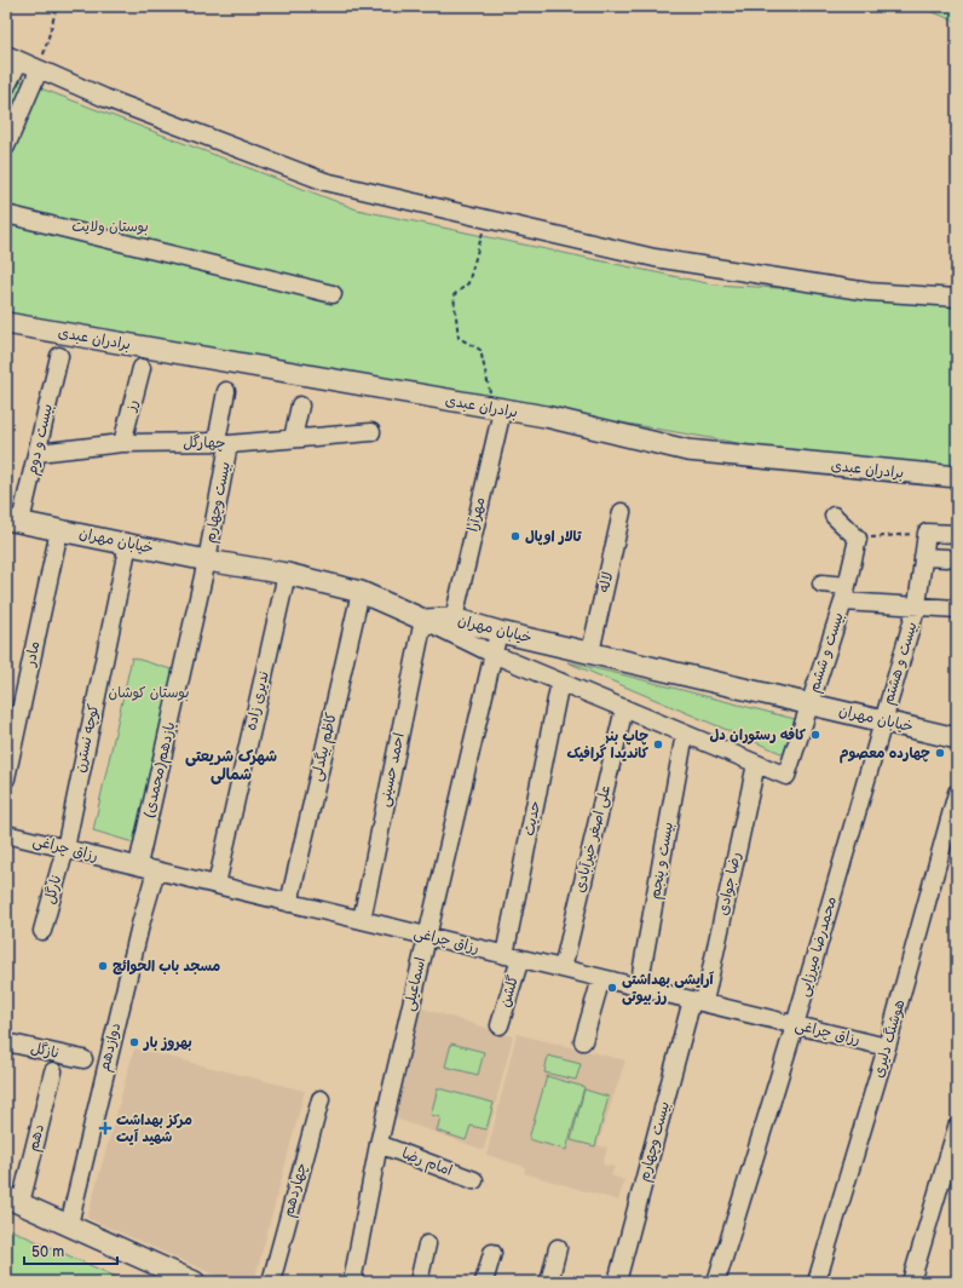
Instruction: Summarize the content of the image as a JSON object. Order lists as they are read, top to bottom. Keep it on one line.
{"streets":{"main road":["برادران عبدی","خیابان مهران"],"street":["رز","بیست و دوم","چهارگل","بیست وچهارم","مهرآرا","لاله","بیست و ششم","مادر","بیست و هشتم","ندیری زاده","کوچه نسترن","کاظم بیگدلی","یازدهم(محمدی)","احمد حسینی","حدیث","علی اصغر خیرآبادی","رزاق چراغی","بیست و پنجم","رضا جوادی","نارگل","محمدرضا میرزایی","اسماعیلی","گلشن","هوشنگ دلیری","دوازدهم","نازگل","دهم","امام رضا","چهاردهم"]},"crossings":[["برادران عبدی","مهرآرا"],["رز","چهارگل"],["بیست و دوم","چهارگل"],["بیست و دوم","خیابان مهران"],["چهارگل","بیست وچهارم"],["بیست وچهارم","خیابان مهران"],["بیست وچهارم","یازدهم(محمدی)"],["بیست وچهارم","رزاق چراغی"],["بیست وچهارم","رضا جوادی"],["مهرآرا","خیابان مهران"],["خیابان مهران","لاله"],["خیابان مهران","بیست و ششم"],["خیابان مهران","مادر"],["خیابان مهران","بیست و هشتم"],["خیابان مهران","ندیری زاده"],["خیابان مهران","کوچه نسترن"],["خیابان مهران","کاظم بیگدلی"],["خیابان مهران","یازدهم(محمدی)"],["خیابان مهران","احمد حسینی"],["خیابان مهران","محمدرضا میرزایی"],["خیابان مهران","اسماعیلی"],["بیست و ششم","رضا جوادی"],["بیست و هشتم","محمدرضا میرزایی"],["ندیری زاده","رزاق چراغی"],["کوچه نسترن","رزاق چراغی"],["کوچه نسترن","نارگل"],["کاظم بیگدلی","رزاق چراغی"],["یازدهم(محمدی)","رزاق چراغی"],["احمد حسینی","رزاق چراغی"],["حدیث","رزاق چراغی"],["حدیث","گلشن"],["علی اصغر خیرآبادی","رزاق چراغی"],["رزاق چراغی","بیست و پنجم"],["رزاق چراغی","رضا جوادی"],["رزاق چراغی","نارگل"],["رزاق چراغی","محمدرضا میرزایی"],["رزاق چراغی","اسماعیلی"],["رزاق چراغی","گلشن"],["رزاق چراغی","هوشنگ دلیری"],["رزاق چراغی","دوازدهم"],["اسماعیلی","امام رضا"]],"districts":["شهرک شریعتی شمالی"],"parks":["بوستان ولایت","بوستان کوشان"],"places":{"other":["تالار اوپال","کافه رستوران دل","چاپ بنر کاندیدا گرافیک","چهارده معصوم","مسجد باب الحوائج","آرایشی بهداشتی رز بیوتی","بهروز بار"],"health":["مرکز بهداشت شهید آیت"]},"scale_bar":"50 m"}
